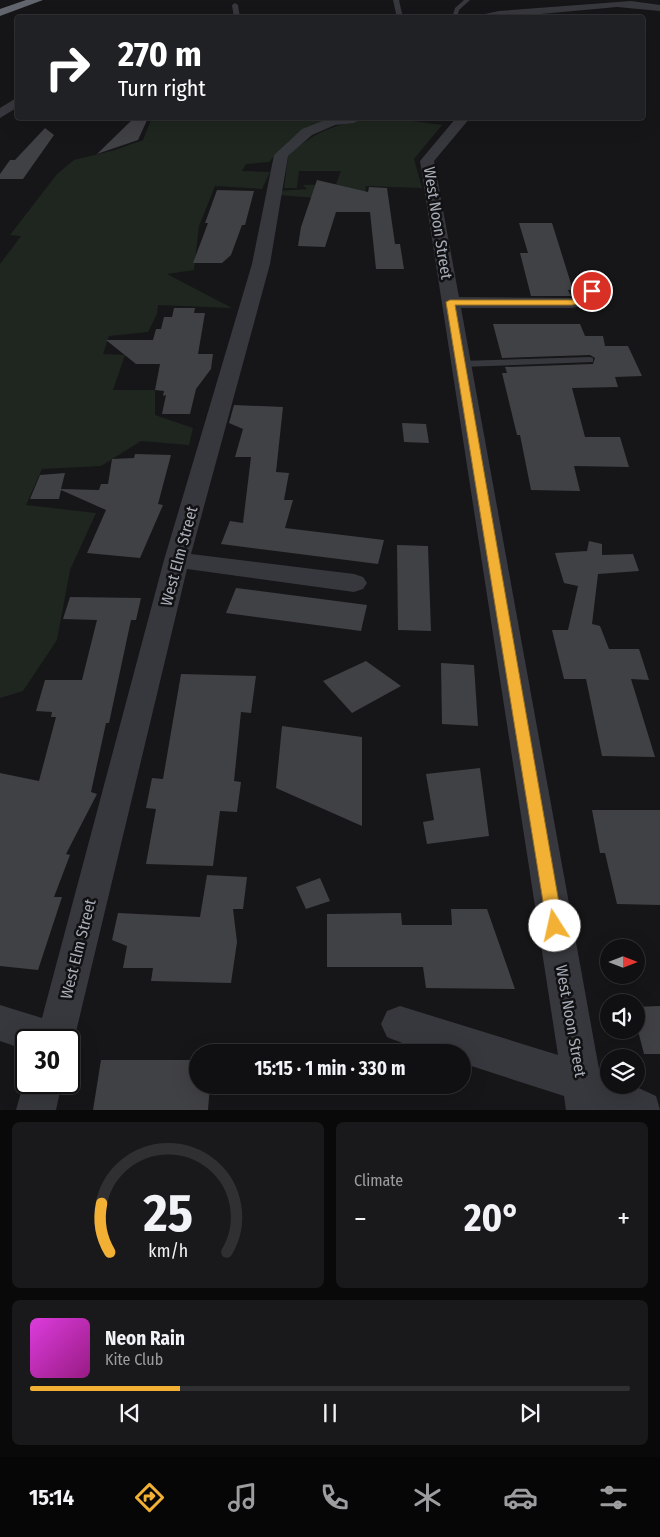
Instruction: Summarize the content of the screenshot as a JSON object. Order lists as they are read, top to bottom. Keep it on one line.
{"streets":{"street":["West Noon Street","West Elm Street"]},"north":"right","page":{"turn":["270 m","Turn right"],"limit":"30","trip":"15:15 · 1 min · 330 m","tile":"Climate","heat":["−","20°","+"],"song":["Neon Rain","Kite Club"],"tabs":"15:14","gauge":["25","km/h"]}}
